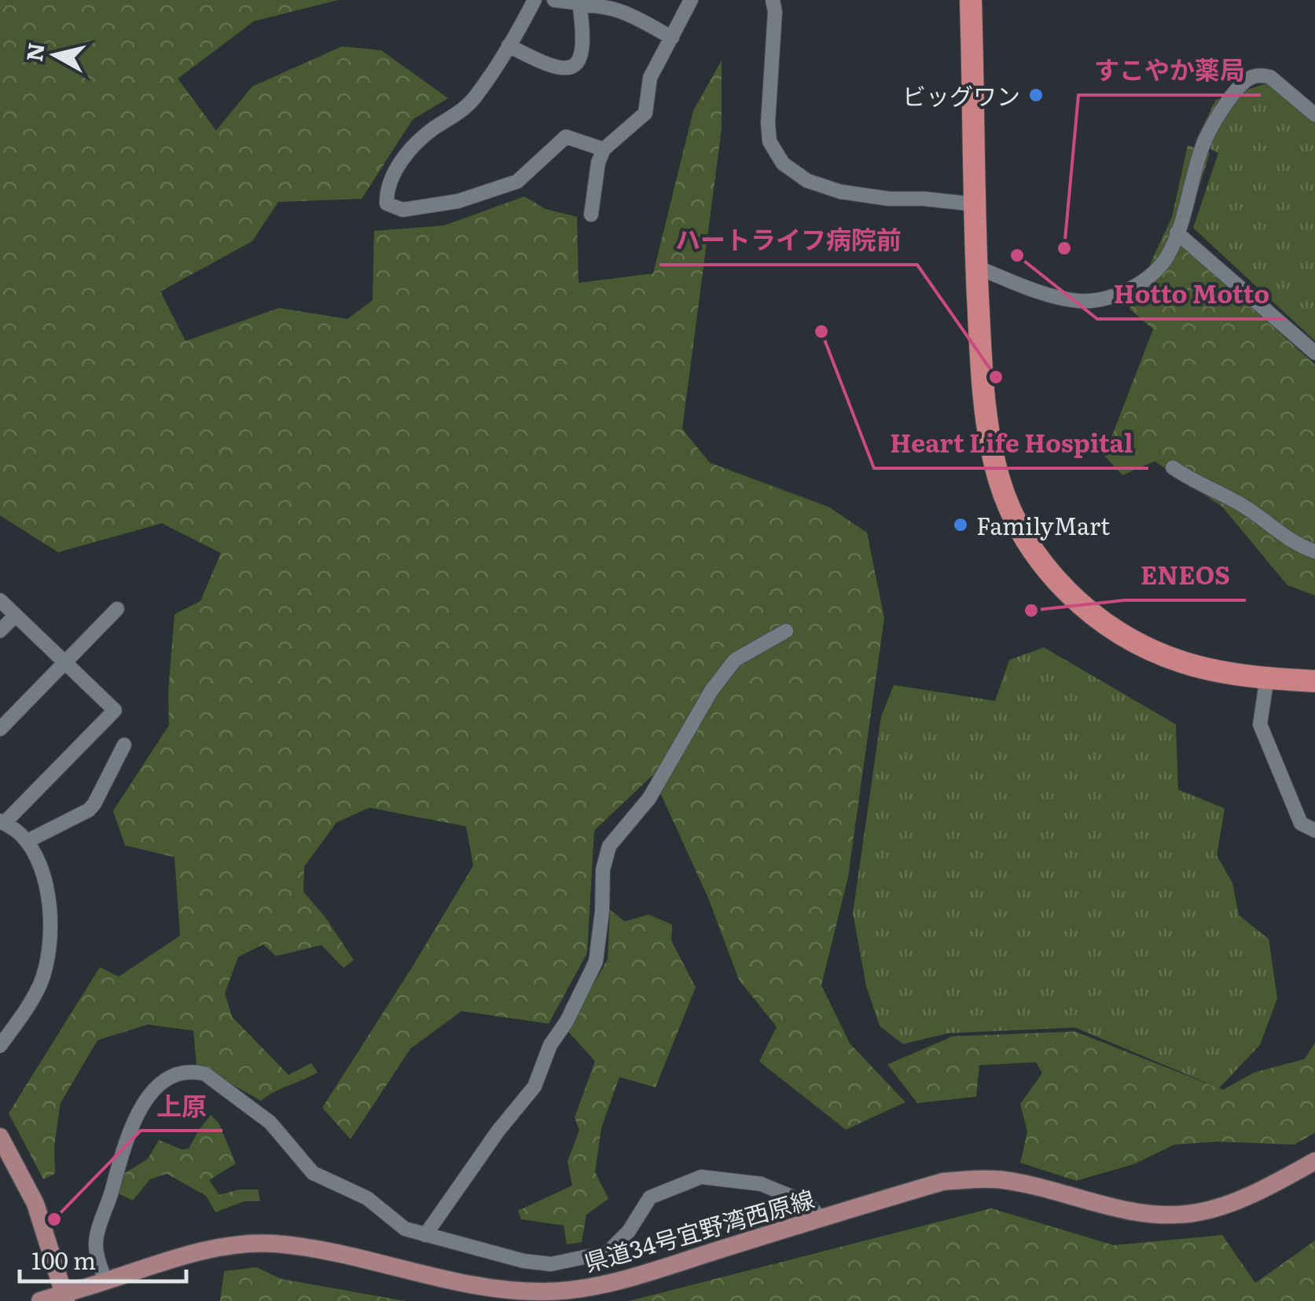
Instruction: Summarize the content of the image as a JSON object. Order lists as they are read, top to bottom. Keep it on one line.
{"streets":{"main road":["県道34号宜野湾西原線"]},"places":["ビッグワン","すこやか薬局","Hotto Motto","Heart Life Hospital","ハートライフ病院前","FamilyMart","ENEOS","上原"],"scale_bar":"100 m","north":"left"}
